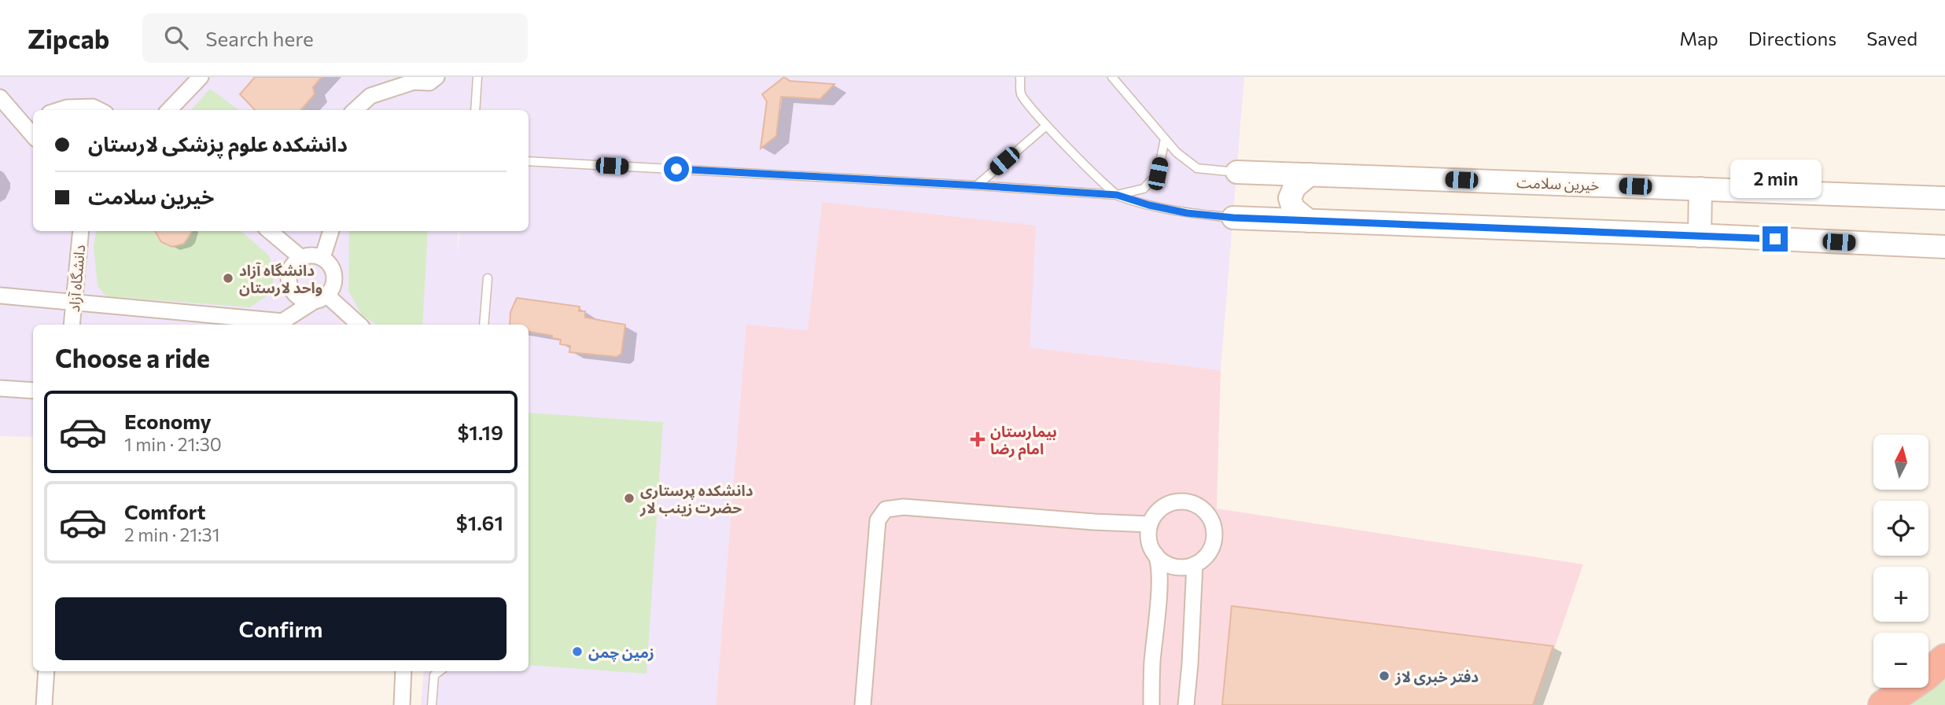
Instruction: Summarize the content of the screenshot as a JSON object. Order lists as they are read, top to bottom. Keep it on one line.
{"streets":{"street":["خیرین سلامت","دانشگاه آزاد"]},"places":{"other":["دانشگاه آزاد واحد لارستان","دانشکده پرستاری حضرت زینب لار","زمین چمن","دفتر خبری لاز"],"health":["بیمارستان امام رضا"]},"north":"top","page":{"header":"Zipcab","search":"Search here","nav":["Map","Directions","Saved"],"banner":["دانشکده علوم پزشکی لارستان","خیرین سلامت"],"bubble":"2 min","heading":"Choose a ride","list":[{"name":"Economy","note":"1 min · 21:30","value":"$1.19"},{"name":"Comfort","note":"2 min · 21:31","value":"$1.61"}],"map_buttons":["+","−"],"buttons":"Confirm"}}
